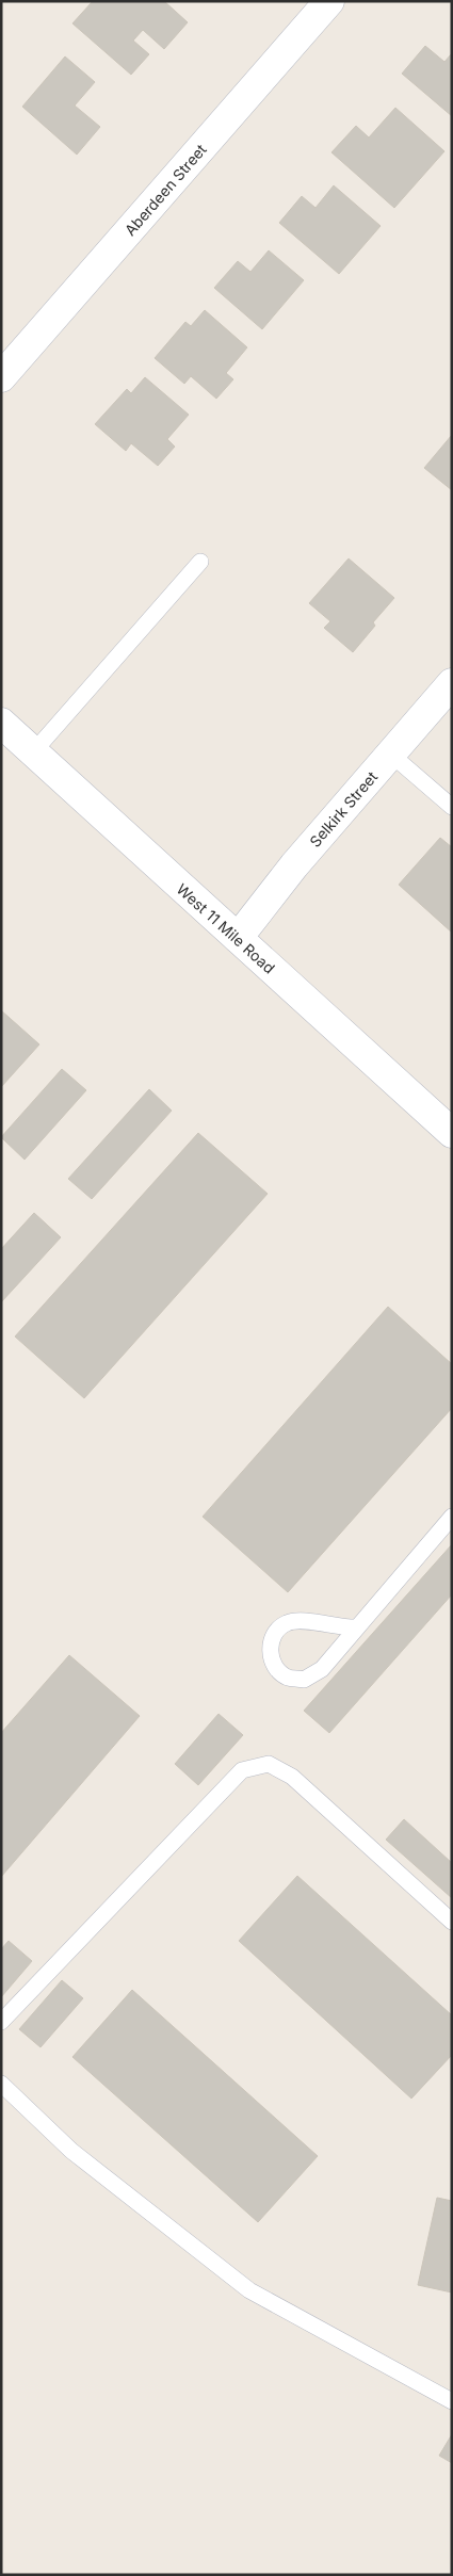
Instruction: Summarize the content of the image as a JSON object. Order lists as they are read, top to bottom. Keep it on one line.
{"streets":{"street":["Aberdeen Street","Selkirk Street","West 11 Mile Road"]},"crossings":[["Selkirk Street","West 11 Mile Road"]]}
